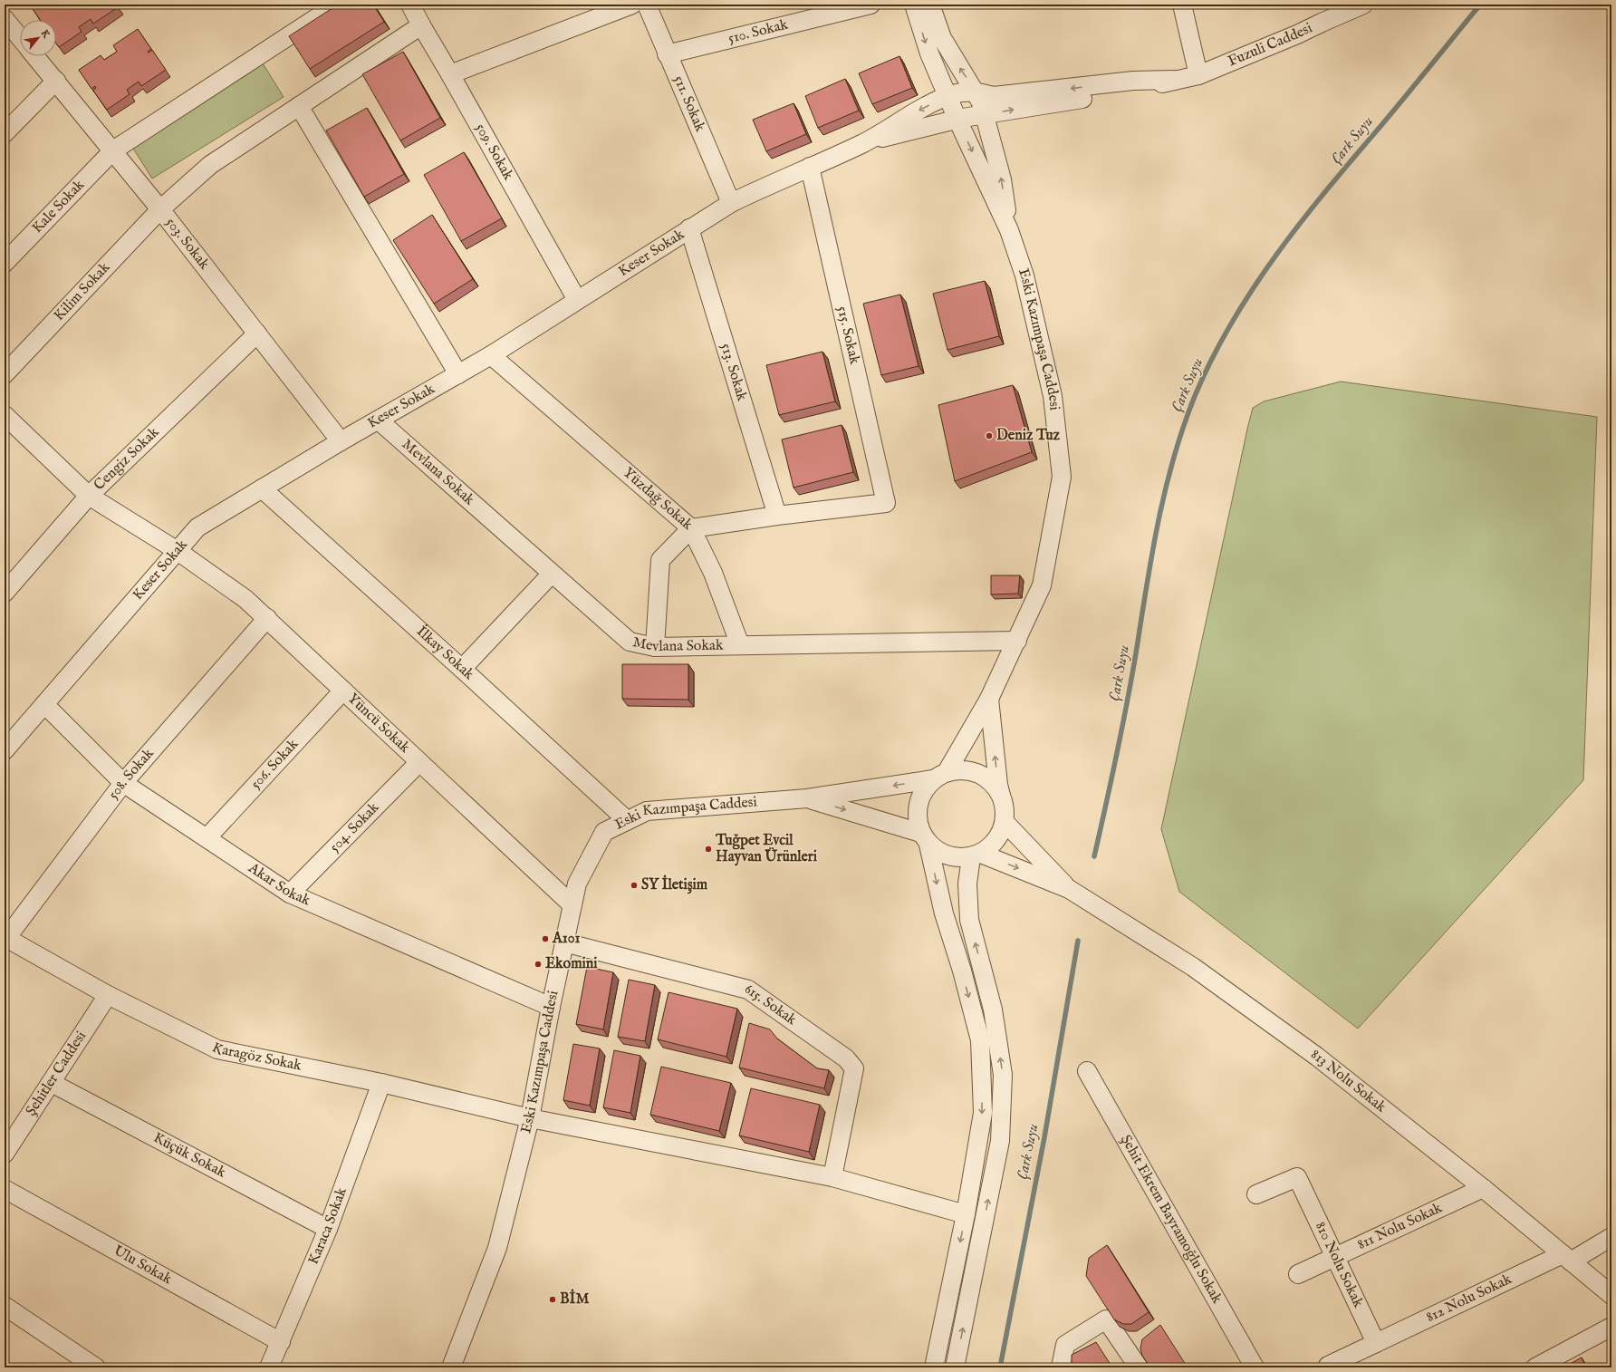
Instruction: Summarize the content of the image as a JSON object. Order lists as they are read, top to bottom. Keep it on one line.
{"streets":{"street":["510. Sokak","Fuzuli Caddesi","511. Sokak","509. Sokak","Kale Sokak","503. Sokak","Keser Sokak","Kilim Sokak","515. Sokak","Eski Kazımpaşa Caddesi","513. Sokak","Cengiz Sokak","Mevlana Sokak","Yüzdağ Sokak","İlkay Sokak","Yüncü Sokak","506. Sokak","508. Sokak","504. Sokak","Akar Sokak","615. Sokak","Karagöz Sokak","Şehitler Caddesi","813 Nolu Sokak","Küçük Sokak","Şehit Ekrem Bayramoğlu Sokak","Karaca Sokak","811 Nolu Sokak","810 Nolu Sokak","Ulu Sokak","812 Nolu Sokak"]},"crossings":[["510. Sokak","511. Sokak"],["511. Sokak","Keser Sokak"],["509. Sokak","Keser Sokak"],["509. Sokak","Kilim Sokak"],["Kale Sokak","503. Sokak"],["503. Sokak","Keser Sokak"],["503. Sokak","Kilim Sokak"],["503. Sokak","Cengiz Sokak"],["Keser Sokak","515. Sokak"],["Keser Sokak","513. Sokak"],["Keser Sokak","Mevlana Sokak"],["Keser Sokak","Yüzdağ Sokak"],["Keser Sokak","İlkay Sokak"],["Keser Sokak","Yüncü Sokak"],["Keser Sokak","Akar Sokak"],["515. Sokak","Yüzdağ Sokak"],["Eski Kazımpaşa Caddesi","Mevlana Sokak"],["Eski Kazımpaşa Caddesi","İlkay Sokak"],["Eski Kazımpaşa Caddesi","Yüncü Sokak"],["Eski Kazımpaşa Caddesi","Akar Sokak"],["Eski Kazımpaşa Caddesi","615. Sokak"],["Eski Kazımpaşa Caddesi","Karagöz Sokak"],["513. Sokak","Yüzdağ Sokak"],["Cengiz Sokak","Yüncü Sokak"],["Yüncü Sokak","506. Sokak"],["Yüncü Sokak","508. Sokak"],["Yüncü Sokak","504. Sokak"],["506. Sokak","Akar Sokak"],["508. Sokak","Akar Sokak"],["508. Sokak","Karagöz Sokak"],["504. Sokak","Akar Sokak"],["Karagöz Sokak","Şehitler Caddesi"],["Karagöz Sokak","Karaca Sokak"],["Şehitler Caddesi","Küçük Sokak"],["813 Nolu Sokak","811 Nolu Sokak"],["813 Nolu Sokak","812 Nolu Sokak"],["Küçük Sokak","Karaca Sokak"],["Karaca Sokak","Ulu Sokak"],["811 Nolu Sokak","810 Nolu Sokak"],["810 Nolu Sokak","812 Nolu Sokak"]],"water":["Çark Suyu"],"places":["Deniz Tuz","Tuğpet Evcil Hayvan Ürünleri","SY İletişim","A101","Ekomini","BİM"],"north":"top right"}
